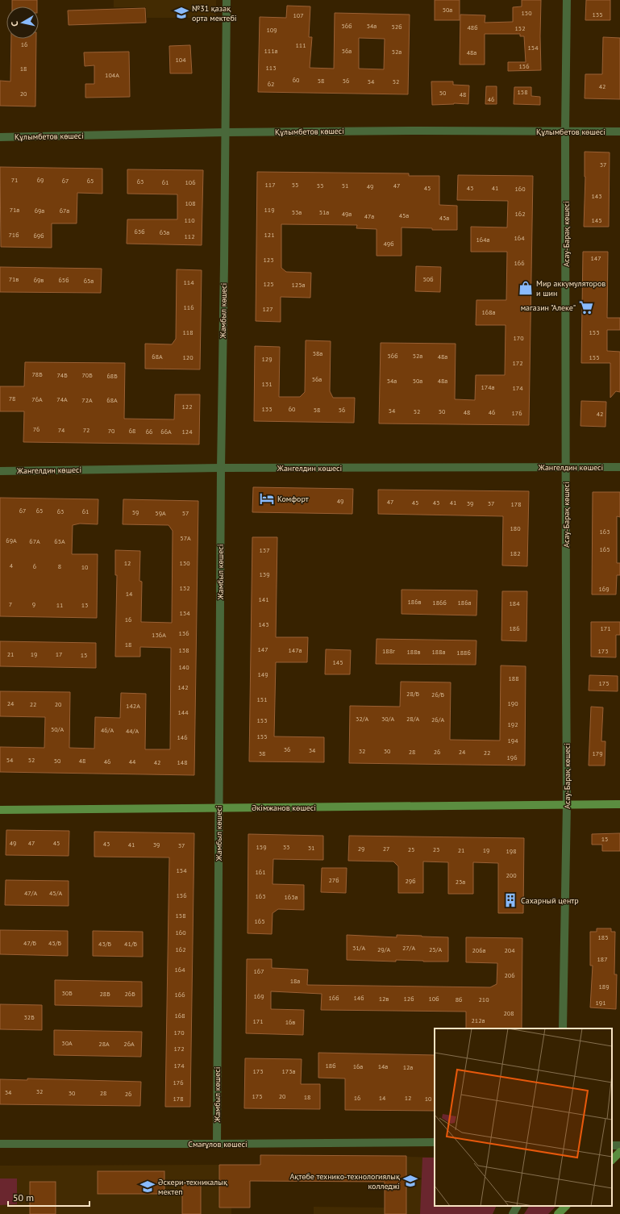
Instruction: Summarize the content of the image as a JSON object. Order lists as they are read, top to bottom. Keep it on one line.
{"streets":{"main road":["Әкімжанов көшесі"],"street":["Құлымбетов көшесі","Асау-Барақ көшесі","Жамбыл көшесі","Жангелдин көшесі","Смағұлов көшесі"]},"crossings":[["Құлымбетов көшесі","Асау-Барақ көшесі"],["Құлымбетов көшесі","Жамбыл көшесі"],["Асау-Барақ көшесі","Жангелдин көшесі"],["Асау-Барақ көшесі","Әкімжанов көшесі"],["Жамбыл көшесі","Жангелдин көшесі"],["Жамбыл көшесі","Әкімжанов көшесі"],["Жамбыл көшесі","Смағұлов көшесі"]],"places":{"school or university":["№31 қазақ орта мектебі","Ақтөбе технико-технологиялық колледжі","Әскери-техникалық мектеп"],"shop":["Мир аккумуляторов и шин"],"supermarket":["магазин \"Алеке\""],"hotel":["Комфорт"],"building":["Сахарный центр"]},"house_numbers":["50а","150","135","107","56б","54а","52б","48б","152","109","16","111","154","111а","56а","52а","48а","104","156","113","18","104А","60","58","56","54","52","62","42","158","50","20","48","46","37","71","69","67","65","63","61","106","117","55","53","51","47","49","45","43","41","160","143","108","71а","119","69а","67а","53а","51а","49а","162","45а","47а","43а","110","145","63б","63а","71б","121","69б","112","164","164а","49б","147","123","166","71в","50б","69в","65б","65а","114","125","125а","116","127","168а","118","153","170","58а","56б","52а","68А","48а","120","155","129","172","78Б","74Б","70Б","68Б","56а","54а","50а","48а","131","174а","174","78","76А","74А","72А","68А","122","133","60","58","56","54","52","50","48","46","176","42","76","74","72","70","68","66","66А","124","49","47","45","43","41","39","37","178","67","65","63","61","59","59А","57","180","163","57А","69А","67А","65А","165","137","182","12","130","4","6","8","10","139","132","169","14","141","186в","186б","186а","184","7","9","11","13","134","16","143","186","171","136","136А","18","147","138","147а","188г","173","188в","188а","188б","21","19","17","15","145","140","149","188","175","142","28/Б","26/Б","151","24","190","22","20","142А","144","32/А","30/А","28/А","26/А","153","192","50/А","46/А","44/А","155","146","194","36","34","32","30","28","26","24","22","38","179","196","54","52","50","48","46","44","42","148","15","49","47","45","43","41","39","37","159","33","31","29","27","25","23","21","19","198","154","161","200","27б","29б","23а","47/А","45/А","156","163","163а","158","165","160","185","47/Б","45/Б","43/Б","41/Б","31/А","27/А","162","29/А","25/А","206а","204","187","164","167","206","18а","189","30Б","28Б","26Б","166","169","16б","14б","12в","12б","10б","8б","210","191","208","168","32Б","212а","171","16в","170","30А","28А","26А","172","174","18б","16а","14а","12а","173","173а","176","32","34","30","28","26","175","20","18","16","14","12","178","10"],"scale_bar":"50 m","north":"left"}
